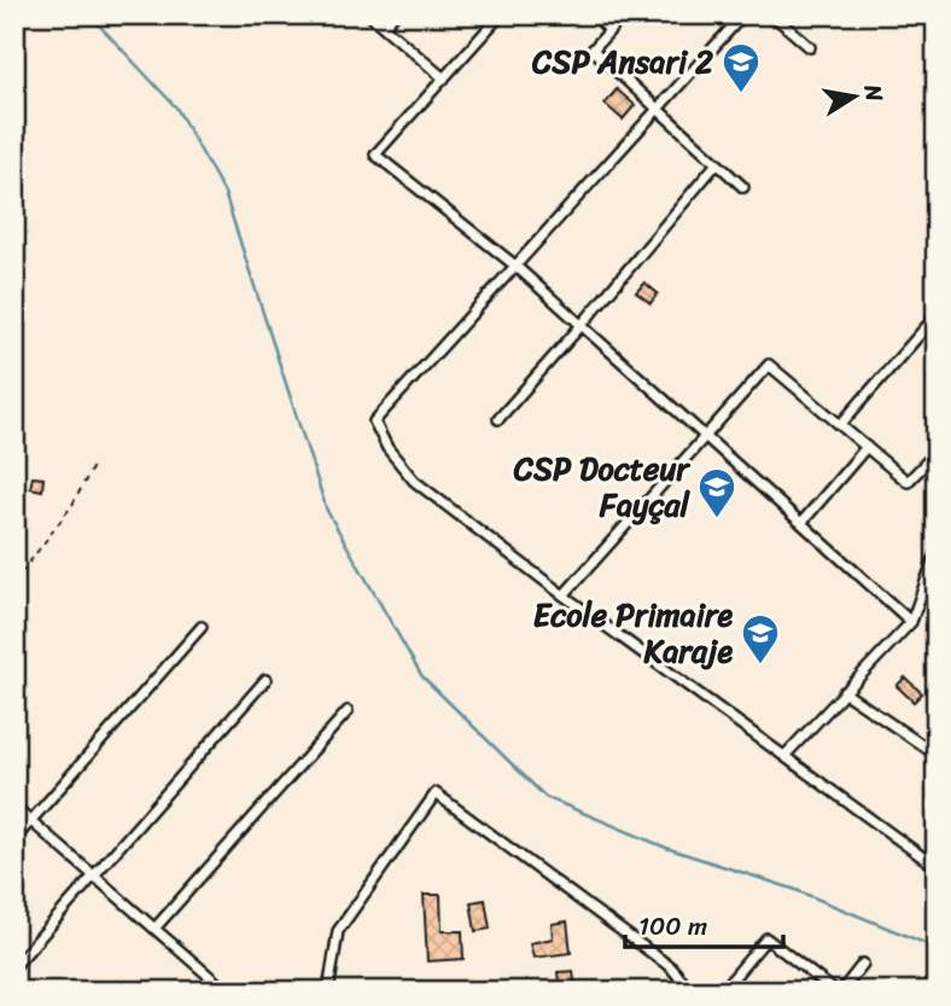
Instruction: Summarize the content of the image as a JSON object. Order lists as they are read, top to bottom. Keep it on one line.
{"places":{"school or university":["CSP Ansari 2","CSP Docteur Fayçal","Ecole Primaire Karaje"]},"scale_bar":"100 m","north":"right"}
